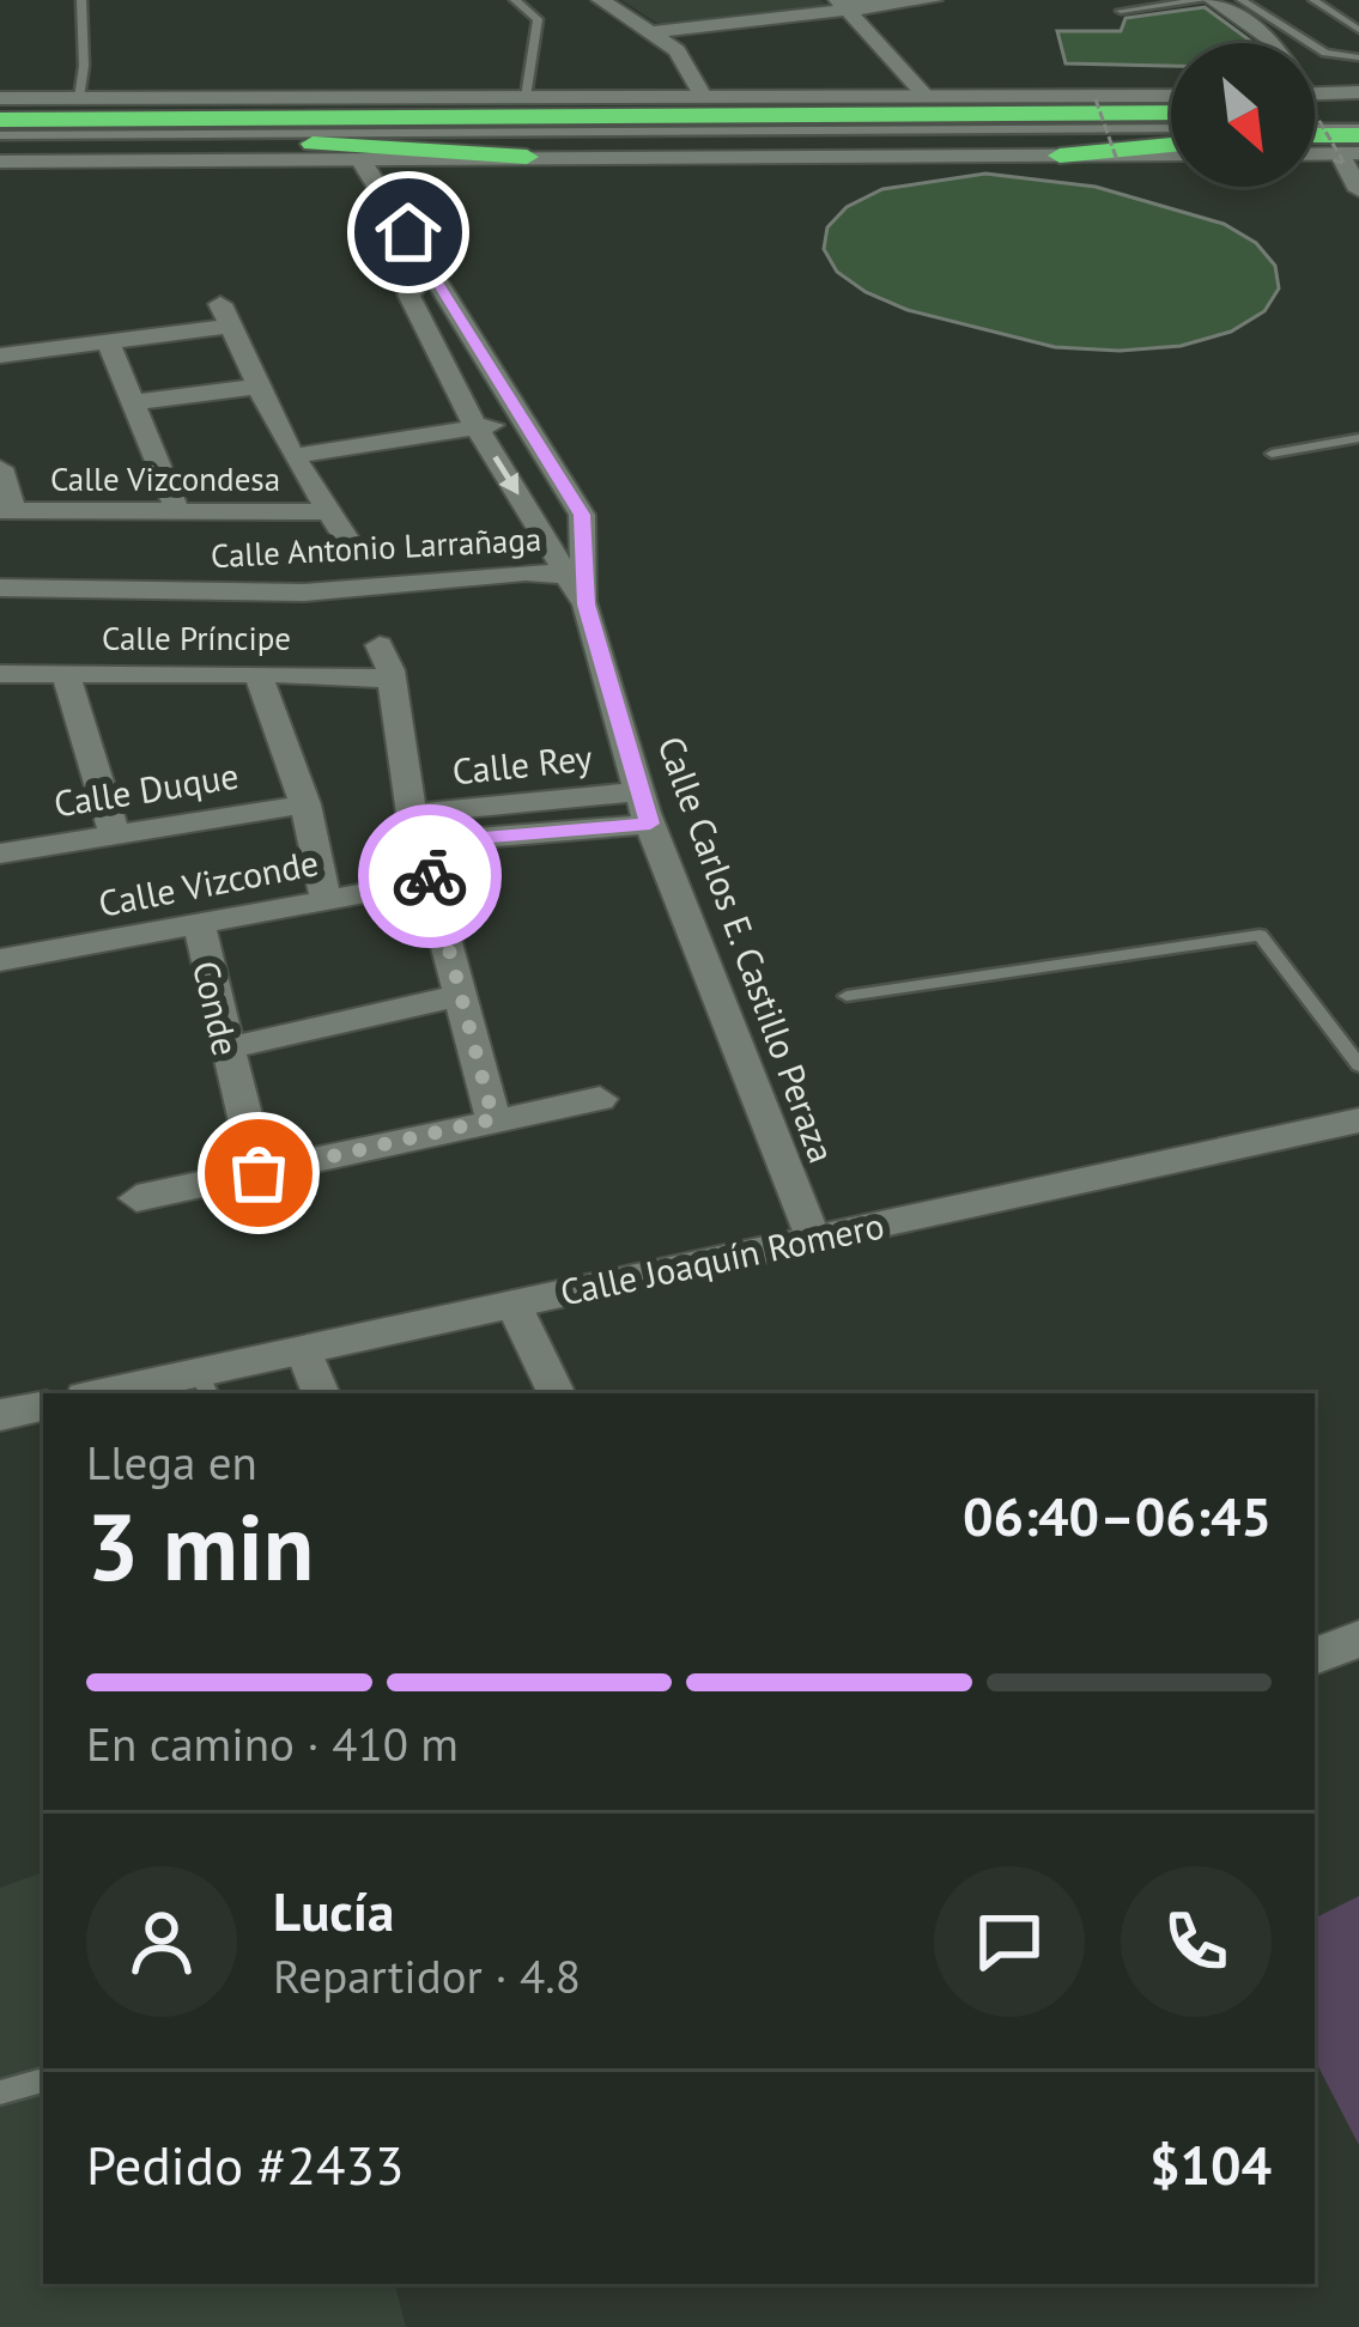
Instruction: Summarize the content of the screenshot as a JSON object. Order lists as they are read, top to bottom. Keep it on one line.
{"streets":{"street":["Calle Vizcondesa","Calle Antonio Larrañaga","Calle Príncipe","Calle Rey","Calle Duque","Calle Vizconde","Calle Carlos E. Castillo Peraza","Conde","Calle Joaquín Romero"]},"crossings":[["Calle Antonio Larrañaga","Calle Carlos E. Castillo Peraza"],["Calle Rey","Calle Carlos E. Castillo Peraza"],["Calle Vizconde","Conde"],["Calle Carlos E. Castillo Peraza","Calle Joaquín Romero"]],"north":"bottom right","page":{"heading":["3 min","Llega en","06:40–06:45"],"panel":["Lucía","Repartidor · 4.8","Pedido #2433","$104"],"bar":"En camino · 410 m"}}
